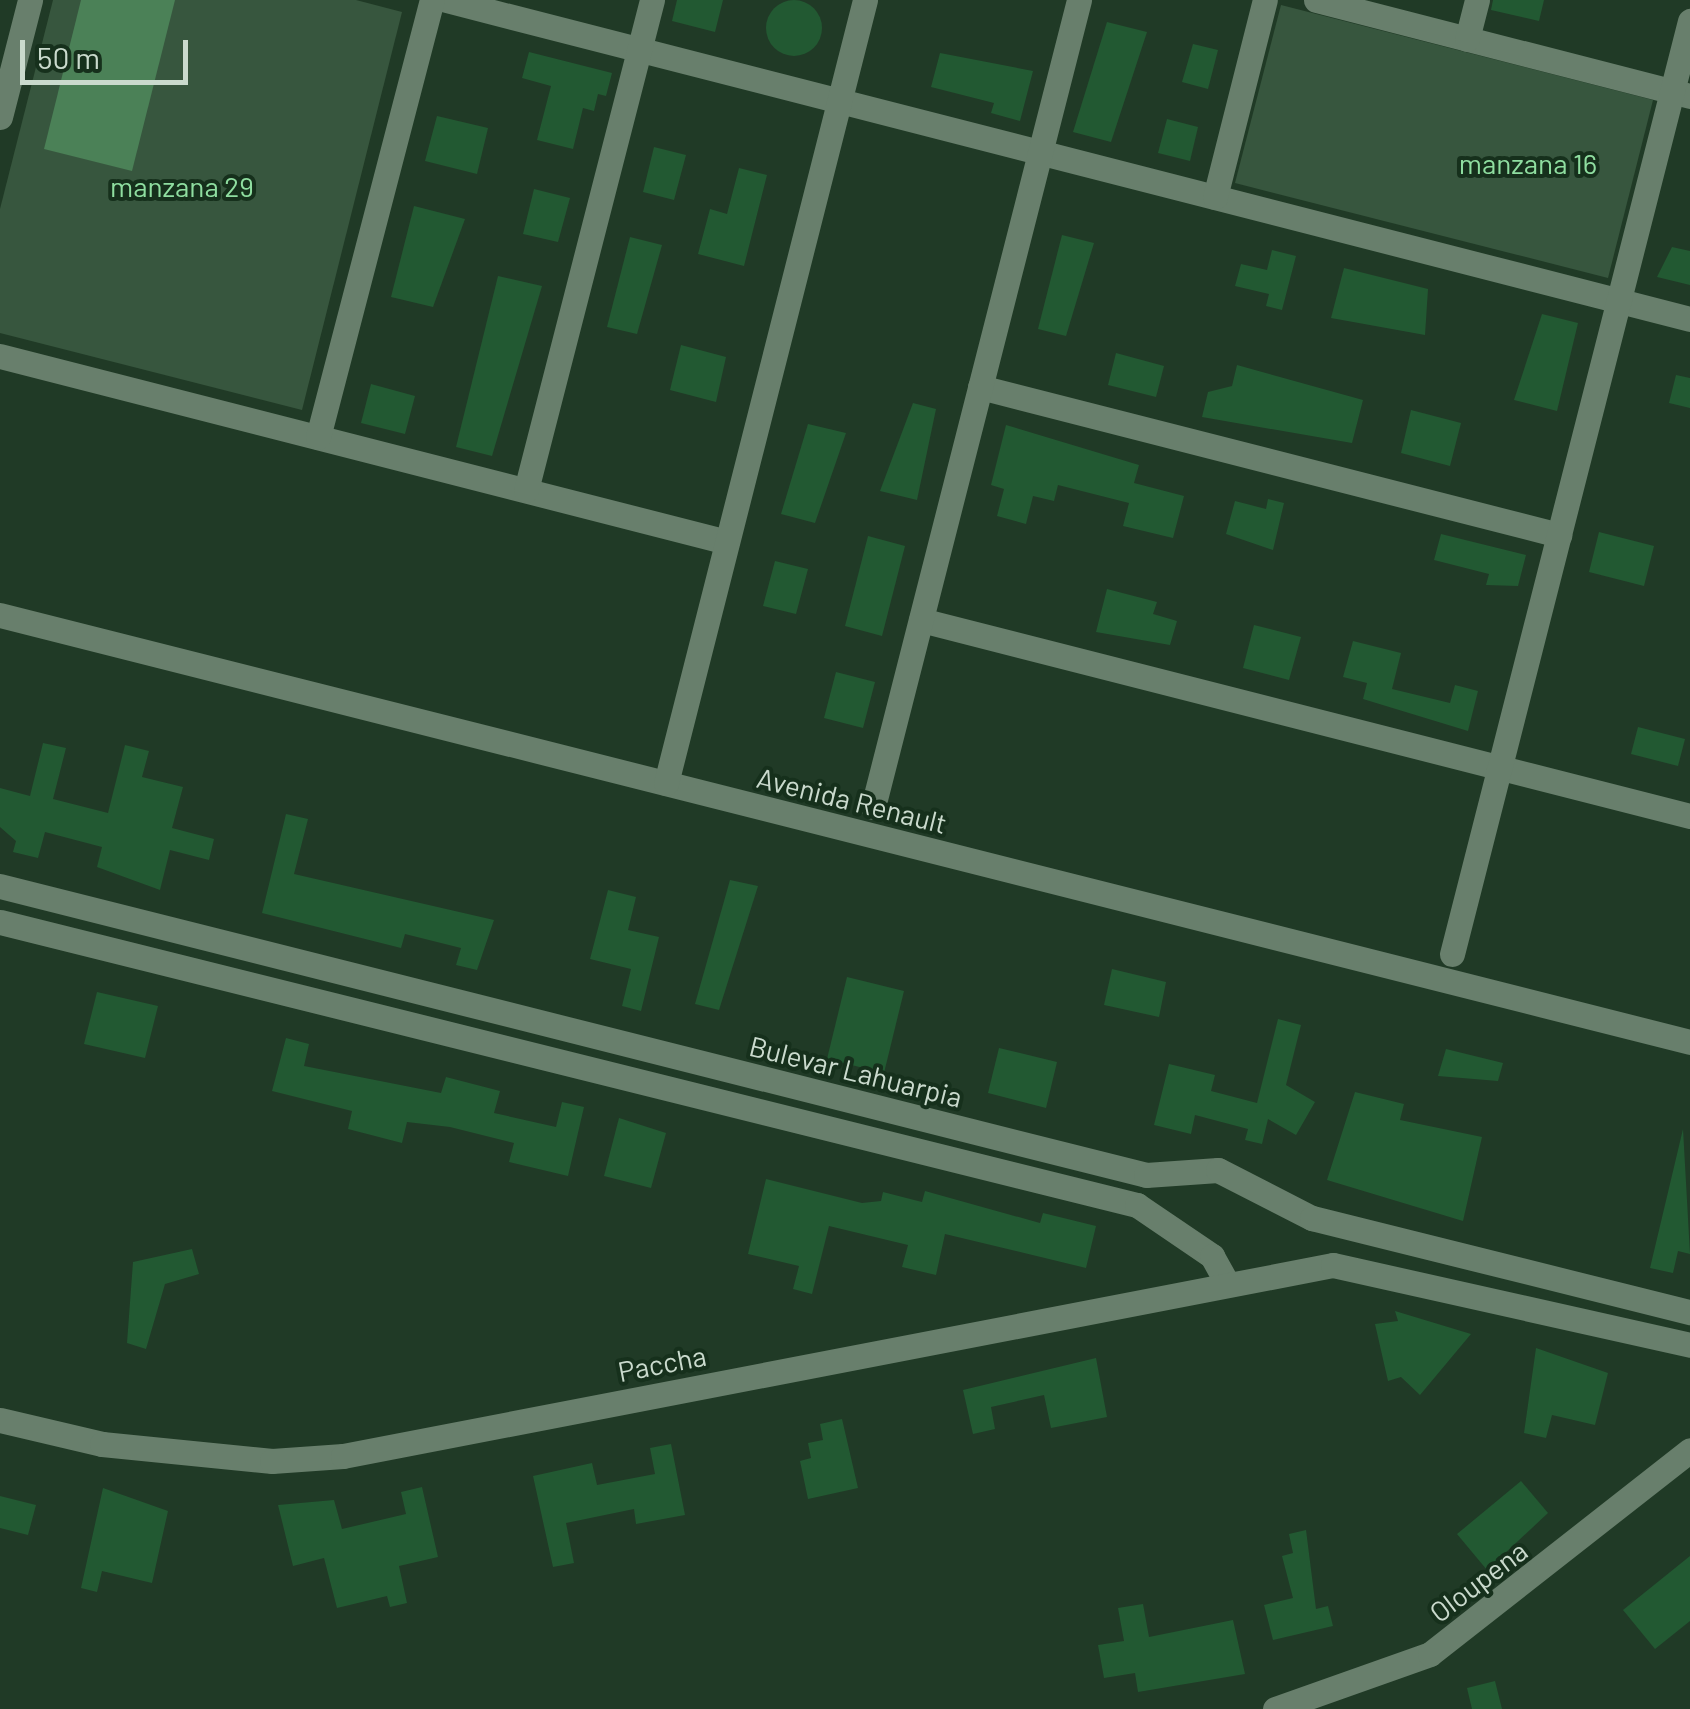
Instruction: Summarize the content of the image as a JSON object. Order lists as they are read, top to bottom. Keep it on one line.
{"streets":{"street":["Avenida Renault","Bulevar Lahuarpia","Paccha","Oloupena"]},"parks":["manzana 16","manzana 29"],"scale_bar":"50 m"}
